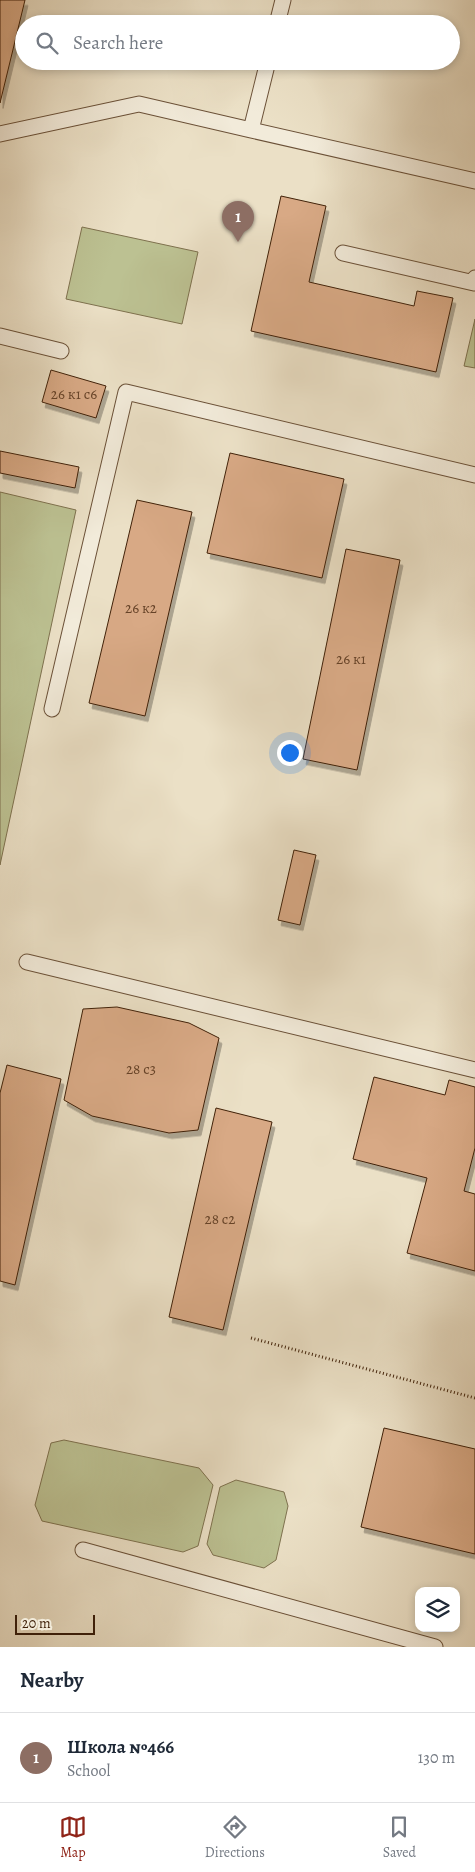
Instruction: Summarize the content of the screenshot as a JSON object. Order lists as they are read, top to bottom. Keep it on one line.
{"house_numbers":["26 к1 с6","26 к2","26 к1","28 с3","28 с2"],"scale_bar":"20 m","page":{"search":"Search here","pins":"1","scale":"20 m","heading":"Nearby","list":[{"mark":"1","name":"Школа №466","note":"School","value":"130 m"}],"nav":["Map","Directions","Saved"]}}
